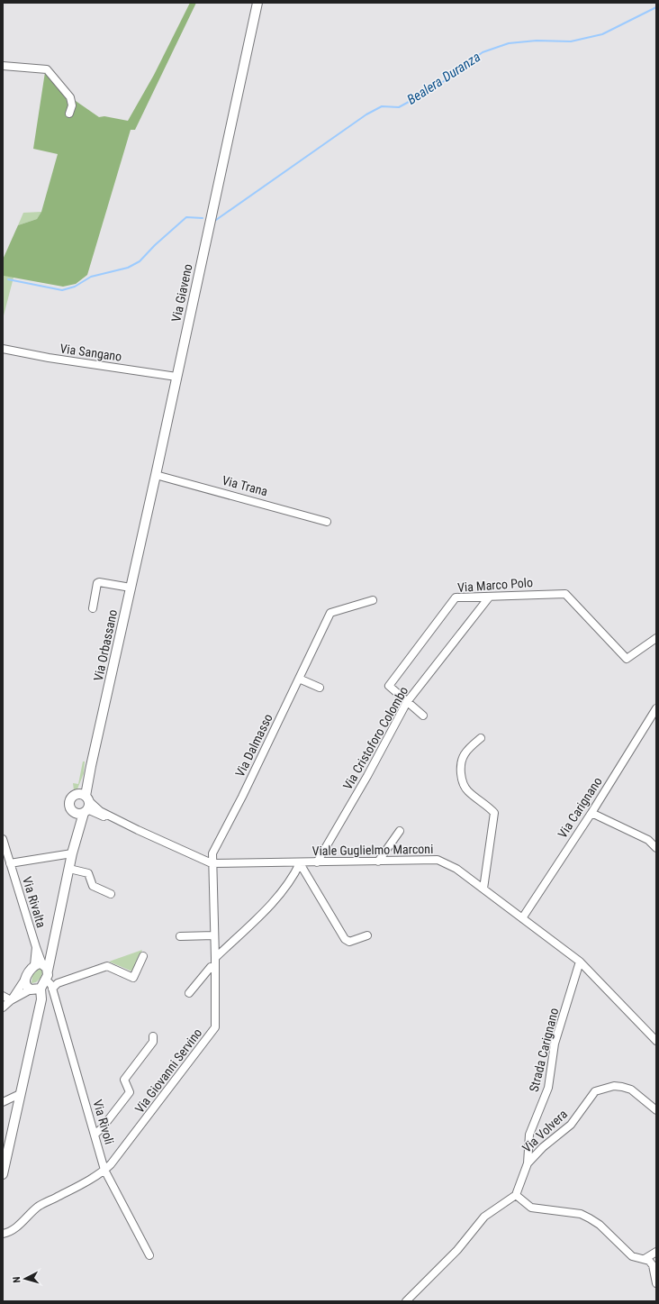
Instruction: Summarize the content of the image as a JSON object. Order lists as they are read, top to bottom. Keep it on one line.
{"streets":{"main road":["Via Giaveno","Via Orbassano"],"street":["Via Sangano","Via Trana","Via Marco Polo","Via Cristoforo Colombo","Via Dalmasso","Via Carignano","Viale Guglielmo Marconi","Via Rivalta","Strada Carignano","Via Giovanni Servino","Via Rivoli","Via Volvera"]},"crossings":[["Via Giaveno","Via Sangano"],["Via Giaveno","Via Trana"],["Via Giaveno","Via Orbassano"],["Via Marco Polo","Via Cristoforo Colombo"],["Via Orbassano","Viale Guglielmo Marconi"],["Via Orbassano","Via Rivalta"],["Via Orbassano","Via Rivoli"],["Via Cristoforo Colombo","Viale Guglielmo Marconi"],["Via Dalmasso","Viale Guglielmo Marconi"],["Via Dalmasso","Via Giovanni Servino"],["Via Carignano","Viale Guglielmo Marconi"],["Viale Guglielmo Marconi","Strada Carignano"],["Via Rivalta","Via Rivoli"],["Strada Carignano","Via Volvera"],["Via Giovanni Servino","Via Rivoli"]],"water":["Bealera Duranza"],"north":"left"}
